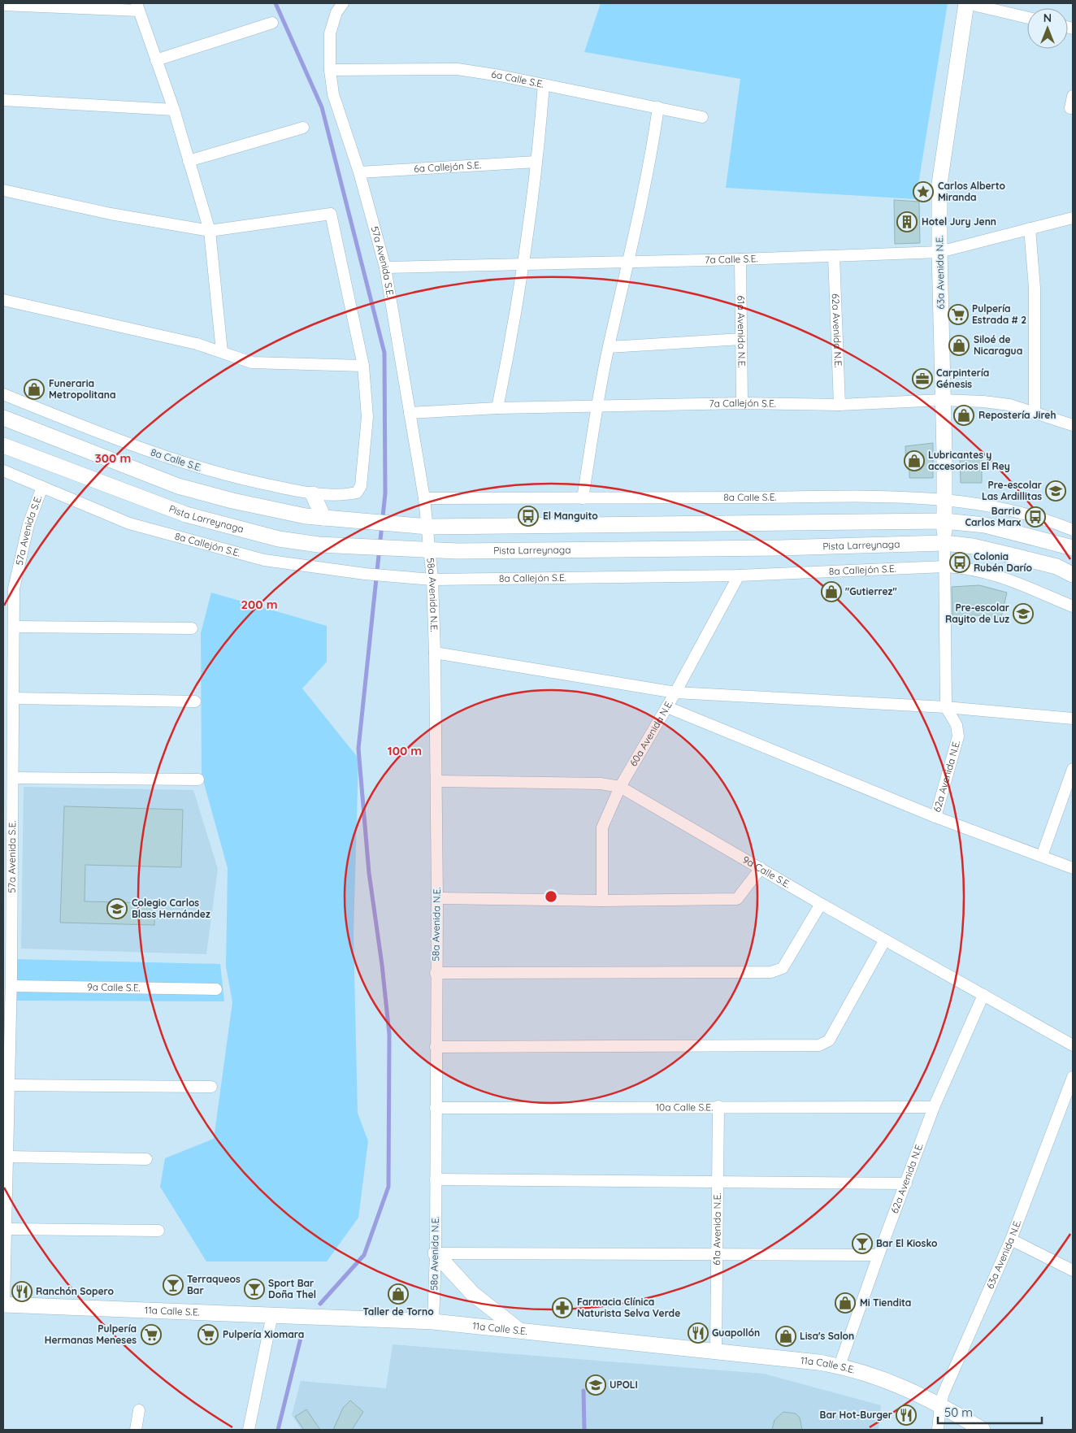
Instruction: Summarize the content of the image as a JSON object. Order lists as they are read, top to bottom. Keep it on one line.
{"streets":{"main road":["63a Avenida N.E.","Pista Larreynaga","11a Calle S.E."],"street":["6a Calle S.E.","6a Callejón S.E.","7a Calle S.E.","57a Avenida S.E.","62a Avenida N.E.","61a Avenida N.E.","7a Callejón S.E.","8a Calle S.E.","8a Callejón S.E.","58a Avenida N.E.","60a Avenida N.E.","9a Calle S.E.","10a Calle S.E."]},"crossings":[["6a Calle S.E.","57a Avenida S.E."],["6a Callejón S.E.","57a Avenida S.E."],["7a Calle S.E.","57a Avenida S.E."],["7a Calle S.E.","63a Avenida N.E."],["7a Calle S.E.","62a Avenida N.E."],["7a Calle S.E.","61a Avenida N.E."],["57a Avenida S.E.","7a Callejón S.E."],["57a Avenida S.E.","8a Calle S.E."],["57a Avenida S.E.","8a Callejón S.E."],["57a Avenida S.E.","58a Avenida N.E."],["57a Avenida S.E.","9a Calle S.E."],["57a Avenida S.E.","11a Calle S.E."],["63a Avenida N.E.","7a Callejón S.E."],["63a Avenida N.E.","8a Calle S.E."],["63a Avenida N.E.","Pista Larreynaga"],["63a Avenida N.E.","11a Calle S.E."],["62a Avenida N.E.","7a Callejón S.E."],["62a Avenida N.E.","9a Calle S.E."],["62a Avenida N.E.","10a Calle S.E."],["62a Avenida N.E.","11a Calle S.E."],["61a Avenida N.E.","7a Callejón S.E."],["61a Avenida N.E.","10a Calle S.E."],["61a Avenida N.E.","11a Calle S.E."],["Pista Larreynaga","58a Avenida N.E."],["8a Callejón S.E.","58a Avenida N.E."],["8a Callejón S.E.","60a Avenida N.E."],["58a Avenida N.E.","9a Calle S.E."],["58a Avenida N.E.","10a Calle S.E."],["58a Avenida N.E.","11a Calle S.E."],["60a Avenida N.E.","9a Calle S.E."]],"places":{"place":["Carlos Alberto Miranda"],"building":["Hotel Jury Jenn"],"supermarket":["Pulpería Estrada # 2","Pulpería Hermanas Meneses","Pulpería Xiomara"],"shop":["Siloé de Nicaragua","Funeraria Metropolitana","Repostería Jireh","Lubricantes y accesorios El Rey","\"Gutierrez\"","Taller de Torno","Mi Tiendita","Lisa's Salon"],"office":["Carpintería Génesis"],"school or university":["Pre-escolar Las Ardillitas","Pre-escolar Rayito de Luz","Colegio Carlos Blass Hernández","UPOLI"],"bus stop":["El Manguito","Barrio Carlos Marx","Colonia Rubén Darío"],"bar":["Bar El Kiosko","Terraqueos Bar","Sport Bar Doña Thel"],"restaurant":["Ranchón Sopero","Guapollón","Bar Hot-Burger"],"pharmacy":["Farmacia Clínica Naturista Selva Verde"]},"scale_bar":"50 m","north":"top","rings":["300 m","200 m","100 m"]}
